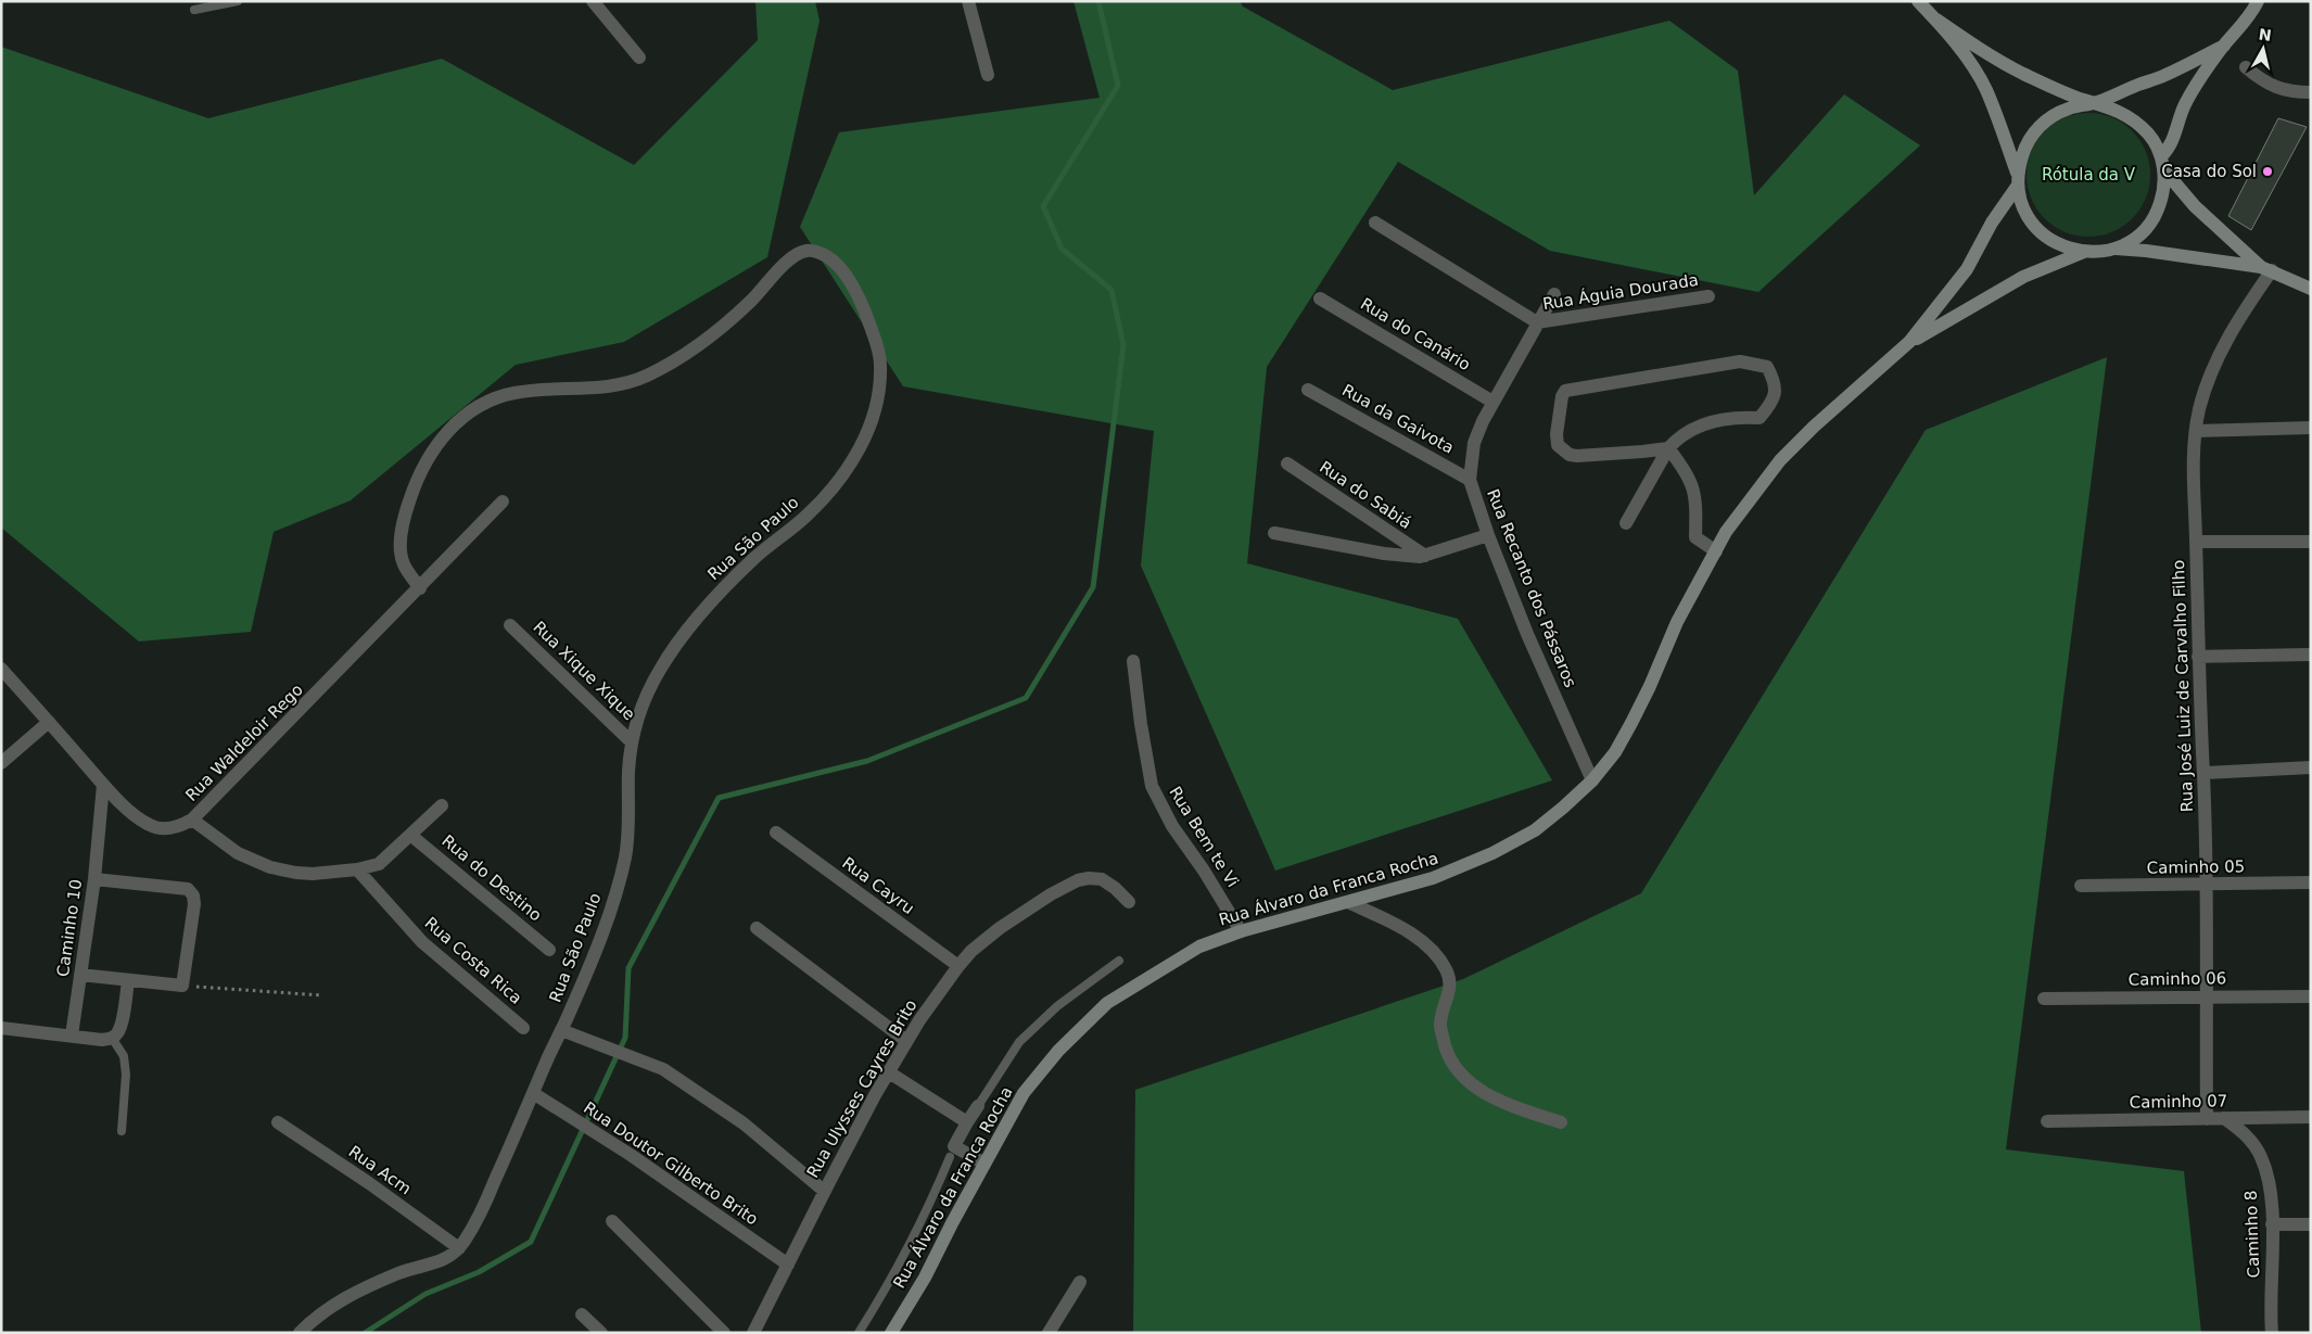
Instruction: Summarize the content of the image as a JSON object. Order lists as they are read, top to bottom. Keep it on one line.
{"streets":{"main road":["Rua Álvaro da Franca Rocha"],"street":["Rua Águia Dourada","Rua do Canário","Rua da Gaivota","Rua do Sabiá","Rua São Paulo","Rua Recanto dos Pássaros","Rua Xique Xique","Rua José Luiz de Carvalho Filho","Rua Waldeloir Rego","Rua Bem te Vi","Caminho 05","Rua do Destino","Rua Cayru","Caminho 10","Rua Costa Rica","Caminho 06","Rua Ulysses Cayres Brito","Caminho 07","Rua Doutor Gilberto Brito","Rua Acm","Caminho 8"]},"crossings":[["Rua Águia Dourada","Rua Recanto dos Pássaros"],["Rua do Canário","Rua Recanto dos Pássaros"],["Rua da Gaivota","Rua Recanto dos Pássaros"],["Rua São Paulo","Rua Xique Xique"],["Rua São Paulo","Rua Waldeloir Rego"],["Rua São Paulo","Rua Doutor Gilberto Brito"],["Rua São Paulo","Rua Acm"],["Rua Recanto dos Pássaros","Rua Álvaro da Franca Rocha"],["Rua José Luiz de Carvalho Filho","Caminho 05"],["Rua José Luiz de Carvalho Filho","Caminho 06"],["Rua José Luiz de Carvalho Filho","Caminho 07"],["Rua Waldeloir Rego","Caminho 10"],["Rua Bem te Vi","Rua Álvaro da Franca Rocha"],["Rua Cayru","Rua Ulysses Cayres Brito"],["Rua Ulysses Cayres Brito","Rua Doutor Gilberto Brito"],["Caminho 07","Caminho 8"]],"parks":["Rótula da V"],"places":["Casa do Sol"],"north":"top"}
